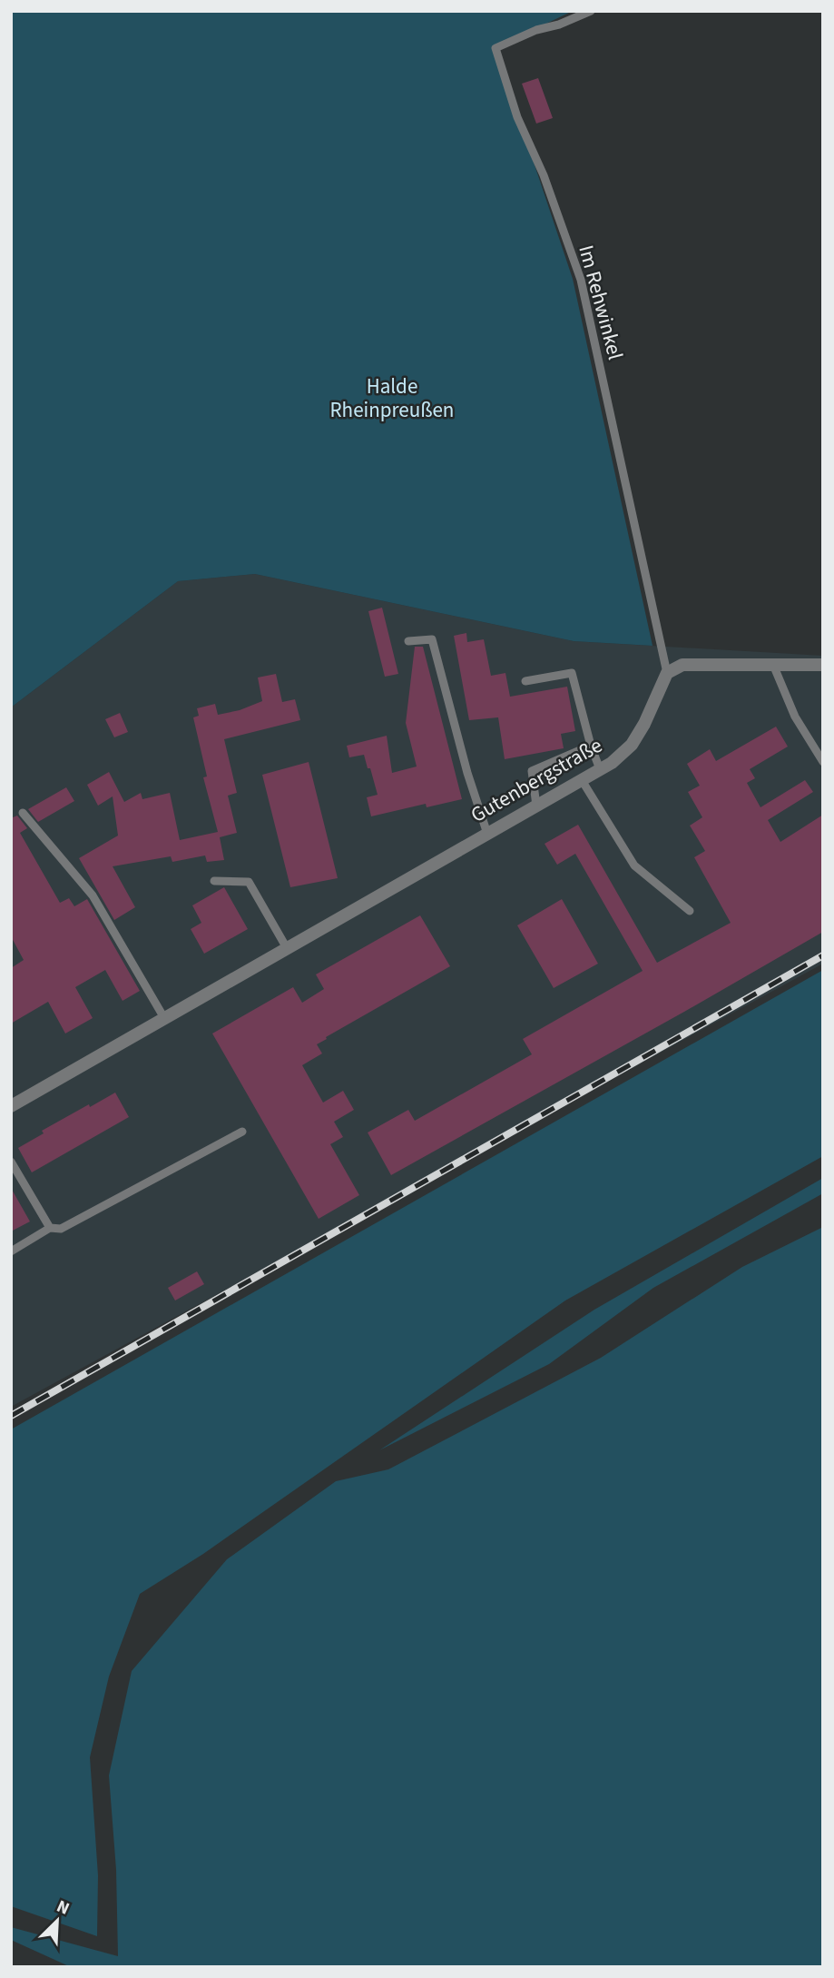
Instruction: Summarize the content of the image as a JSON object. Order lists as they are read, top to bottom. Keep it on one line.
{"streets":{"street":["Gutenbergstraße"],"lane":["Im Rehwinkel"]},"crossings":[["Im Rehwinkel","Gutenbergstraße"]],"parks":["Halde Rheinpreußen"],"north":"top right"}
